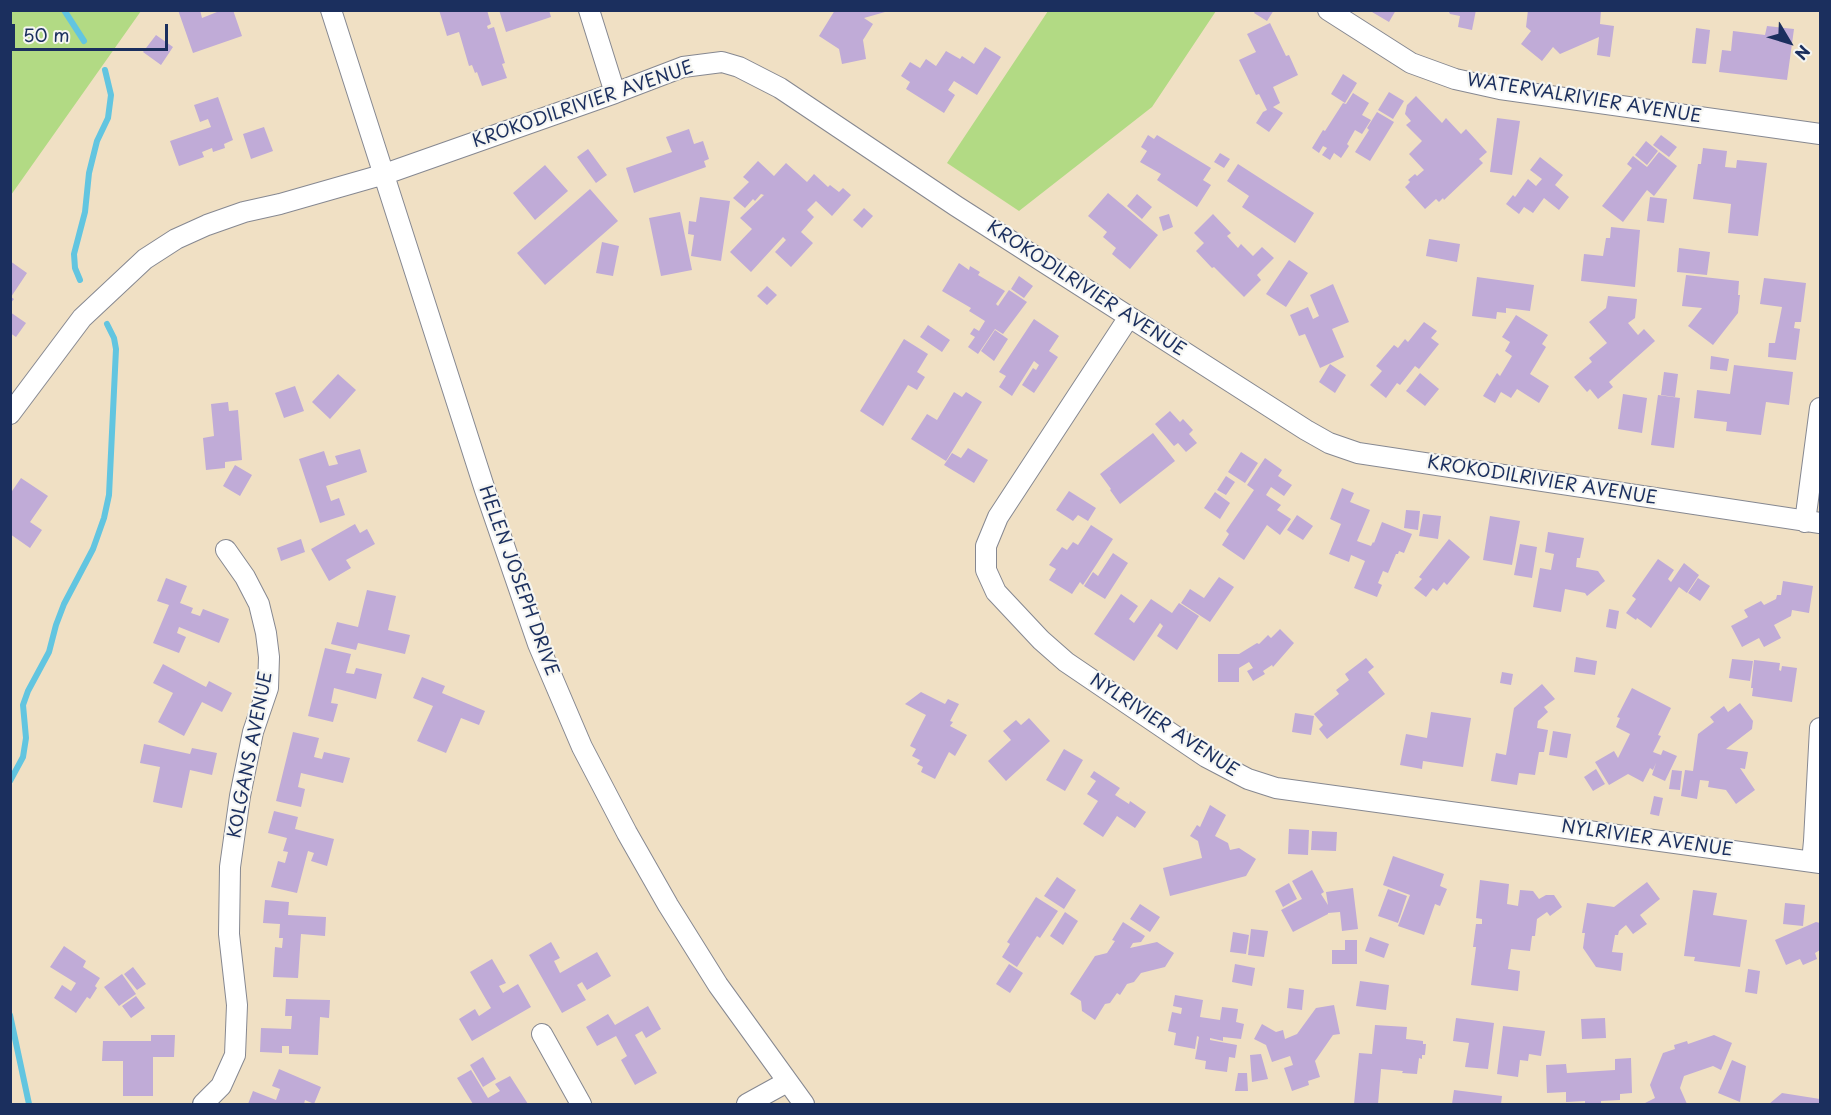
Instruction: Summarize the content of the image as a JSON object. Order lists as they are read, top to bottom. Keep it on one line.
{"streets":{"street":["WATERVALRIVIER AVENUE","KROKODILRIVIER AVENUE","HELEN JOSEPH DRIVE","NYLRIVIER AVENUE","KOLGANS AVENUE"]},"crossings":[["KROKODILRIVIER AVENUE","HELEN JOSEPH DRIVE"],["KROKODILRIVIER AVENUE","NYLRIVIER AVENUE"]],"scale_bar":"50 m","north":"bottom right"}
